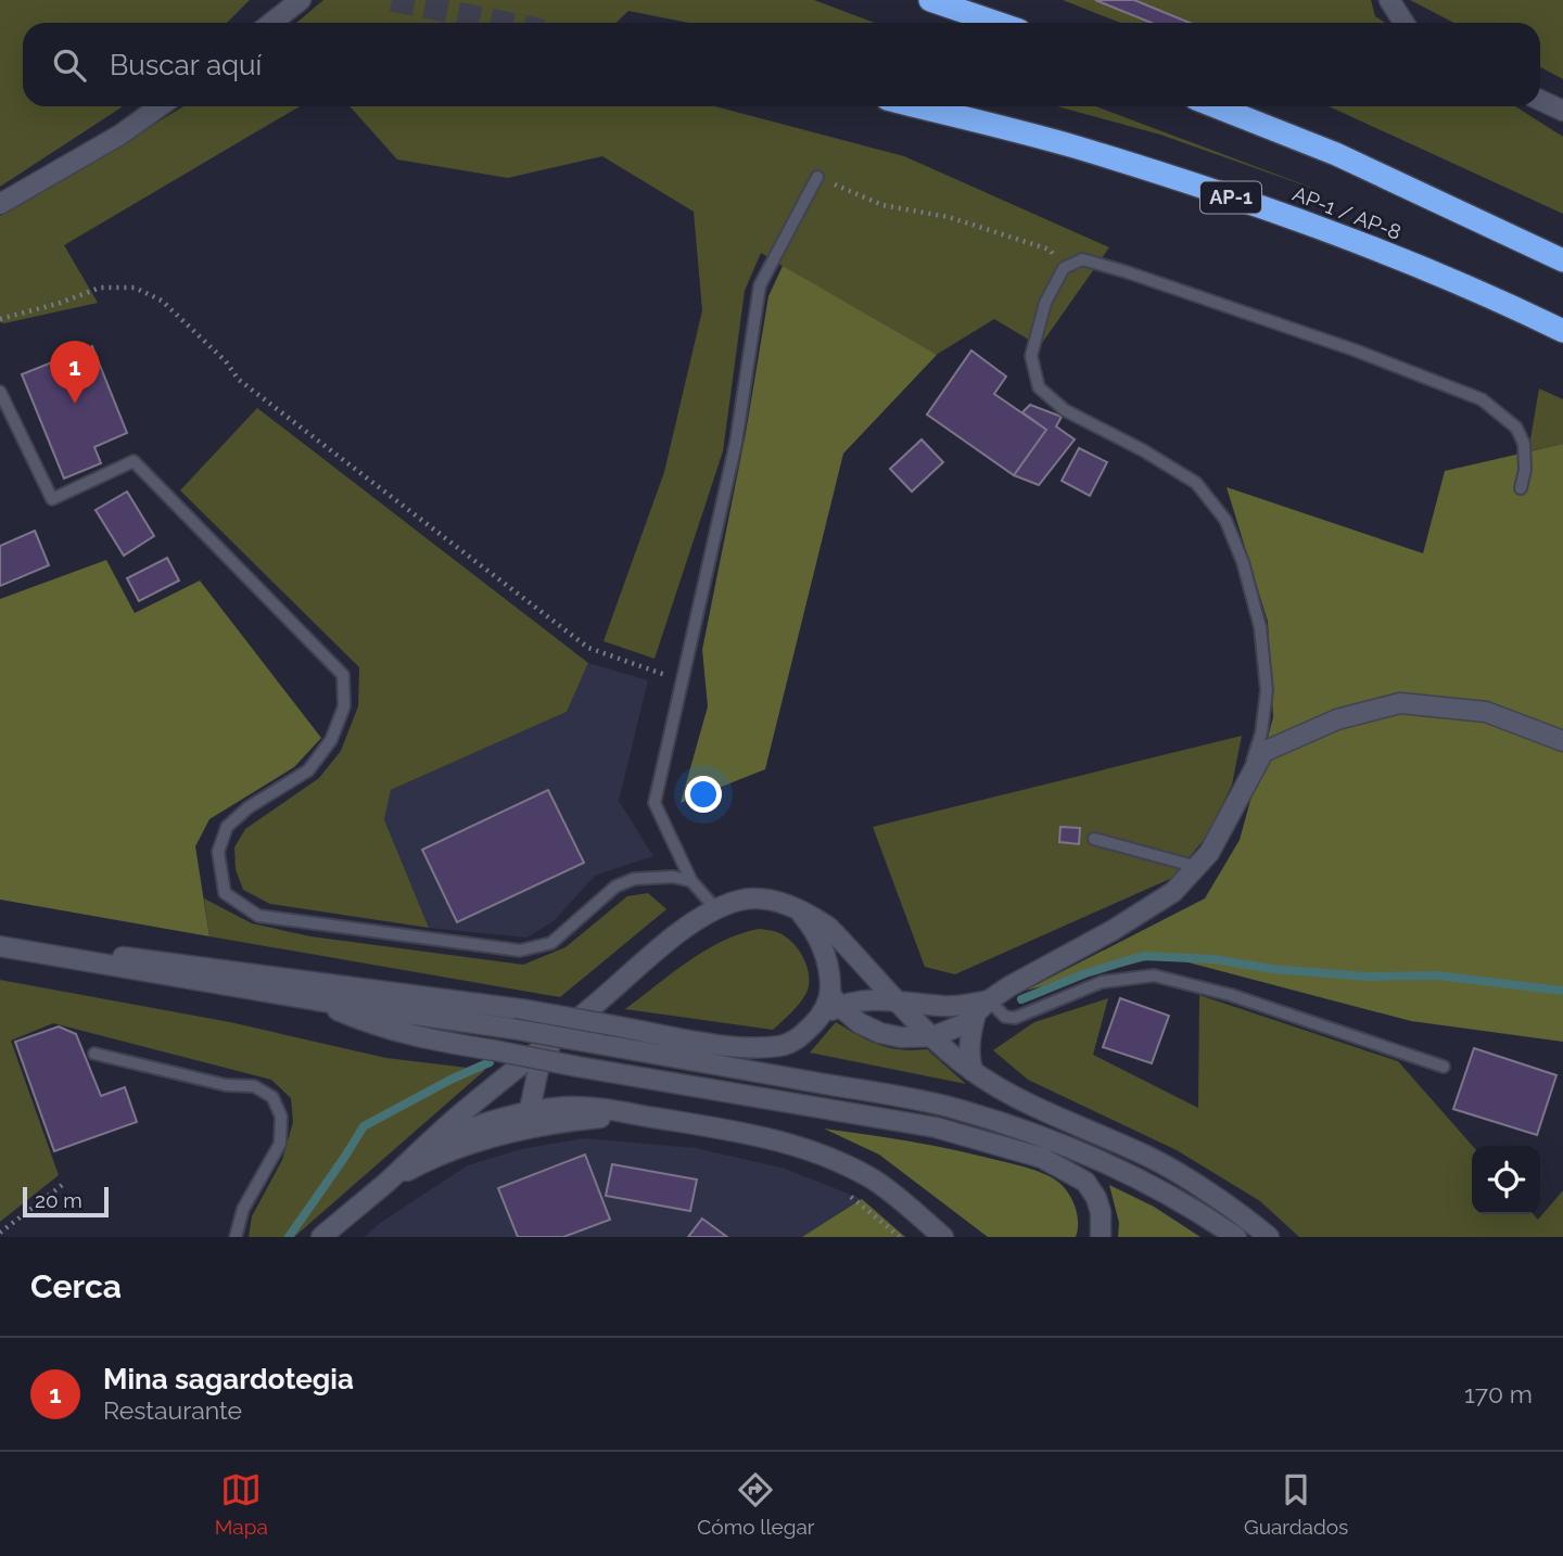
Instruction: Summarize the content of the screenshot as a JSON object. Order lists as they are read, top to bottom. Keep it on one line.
{"streets":{"highway":["AP-1","AP-1 / AP-8"]},"scale_bar":"20 m","page":{"search":"Buscar aquí","pins":"1","scale":"20 m","heading":"Cerca","list":[{"mark":"1","name":"Mina sagardotegia","note":"Restaurante","value":"170 m"}],"nav":["Mapa","Cómo llegar","Guardados"]}}
